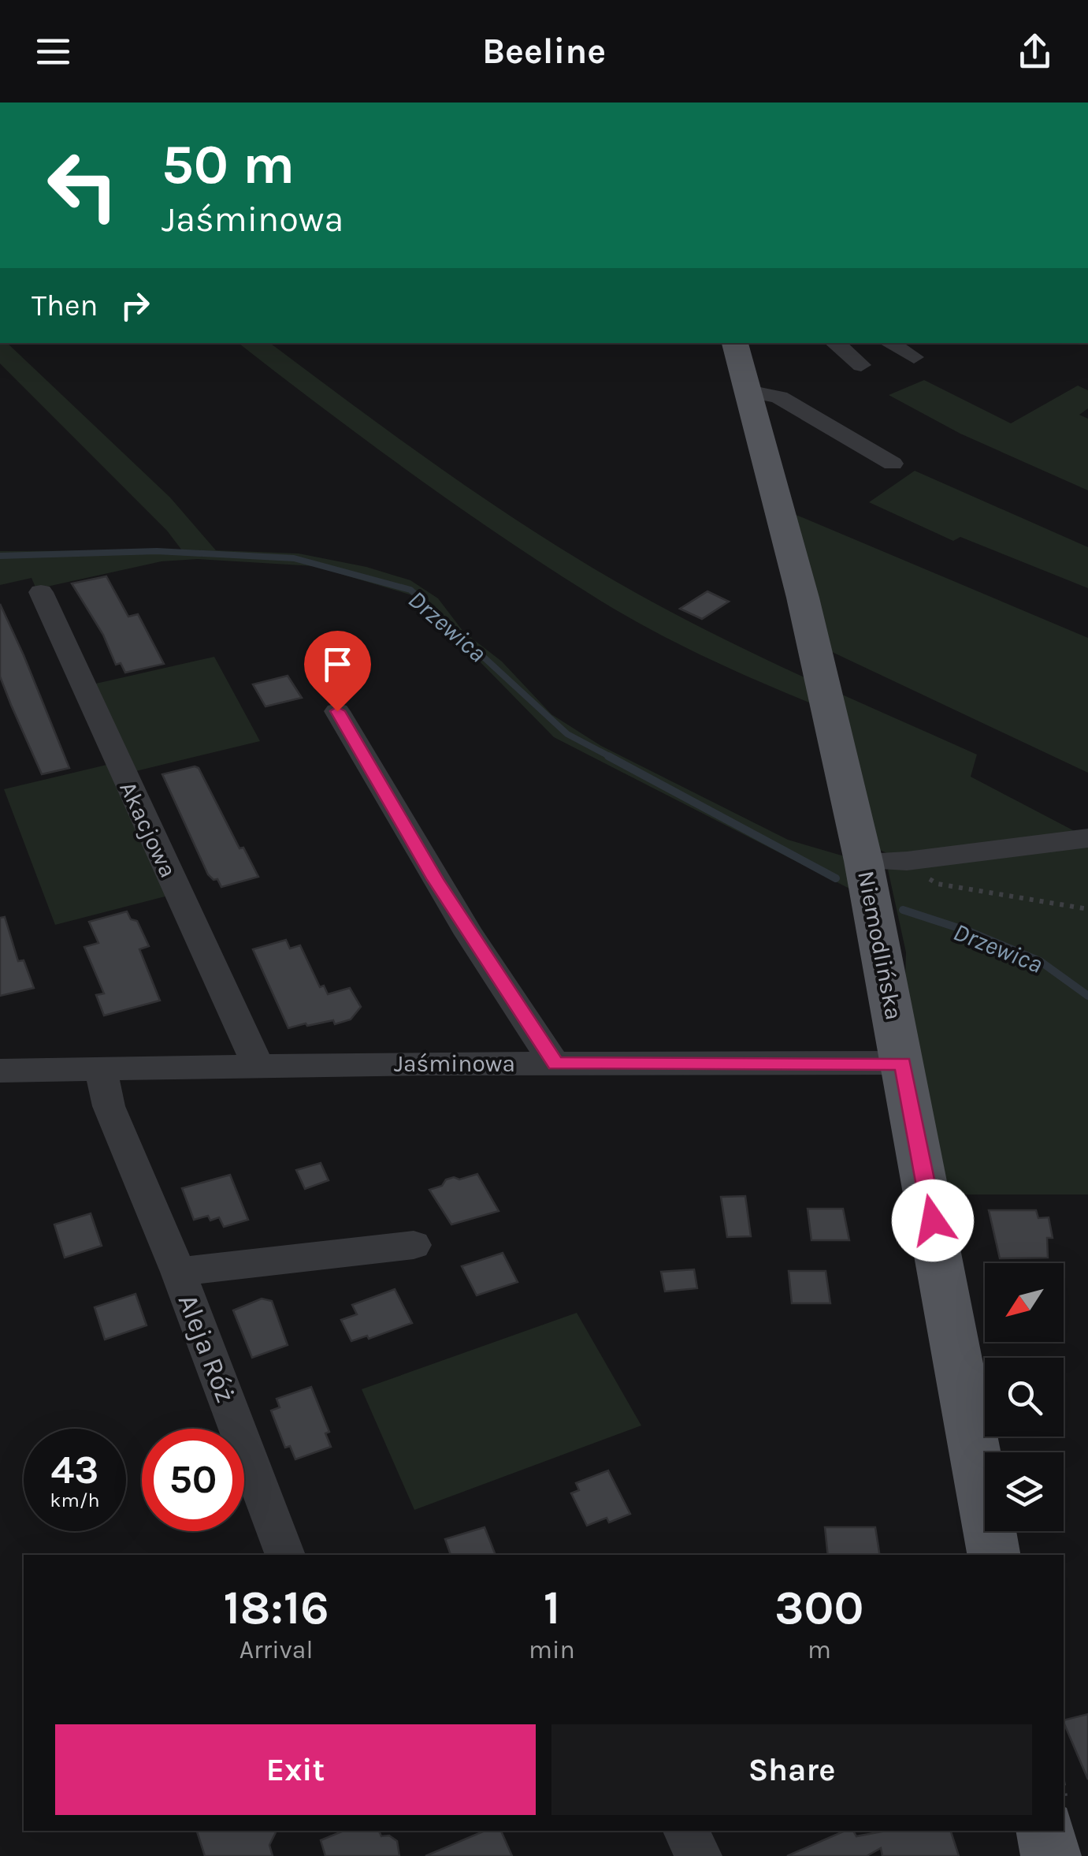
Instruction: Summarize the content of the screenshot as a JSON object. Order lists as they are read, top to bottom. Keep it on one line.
{"streets":{"main road":["Niemodlińska"],"street":["Akacjowa","Jaśminowa","Aleja Róż"]},"crossings":[["Akacjowa","Jaśminowa"],["Niemodlińska","Jaśminowa"],["Jaśminowa","Aleja Róż"]],"water":["Drzewica"],"north":"bottom left","page":{"header":"Beeline","turn":["50 m","Jaśminowa"],"then":"Then","speed":"43 km/h","limit":"50","eta":["18:16","Arrival","1","min","300","m"],"buttons":["Exit","Share"]}}
